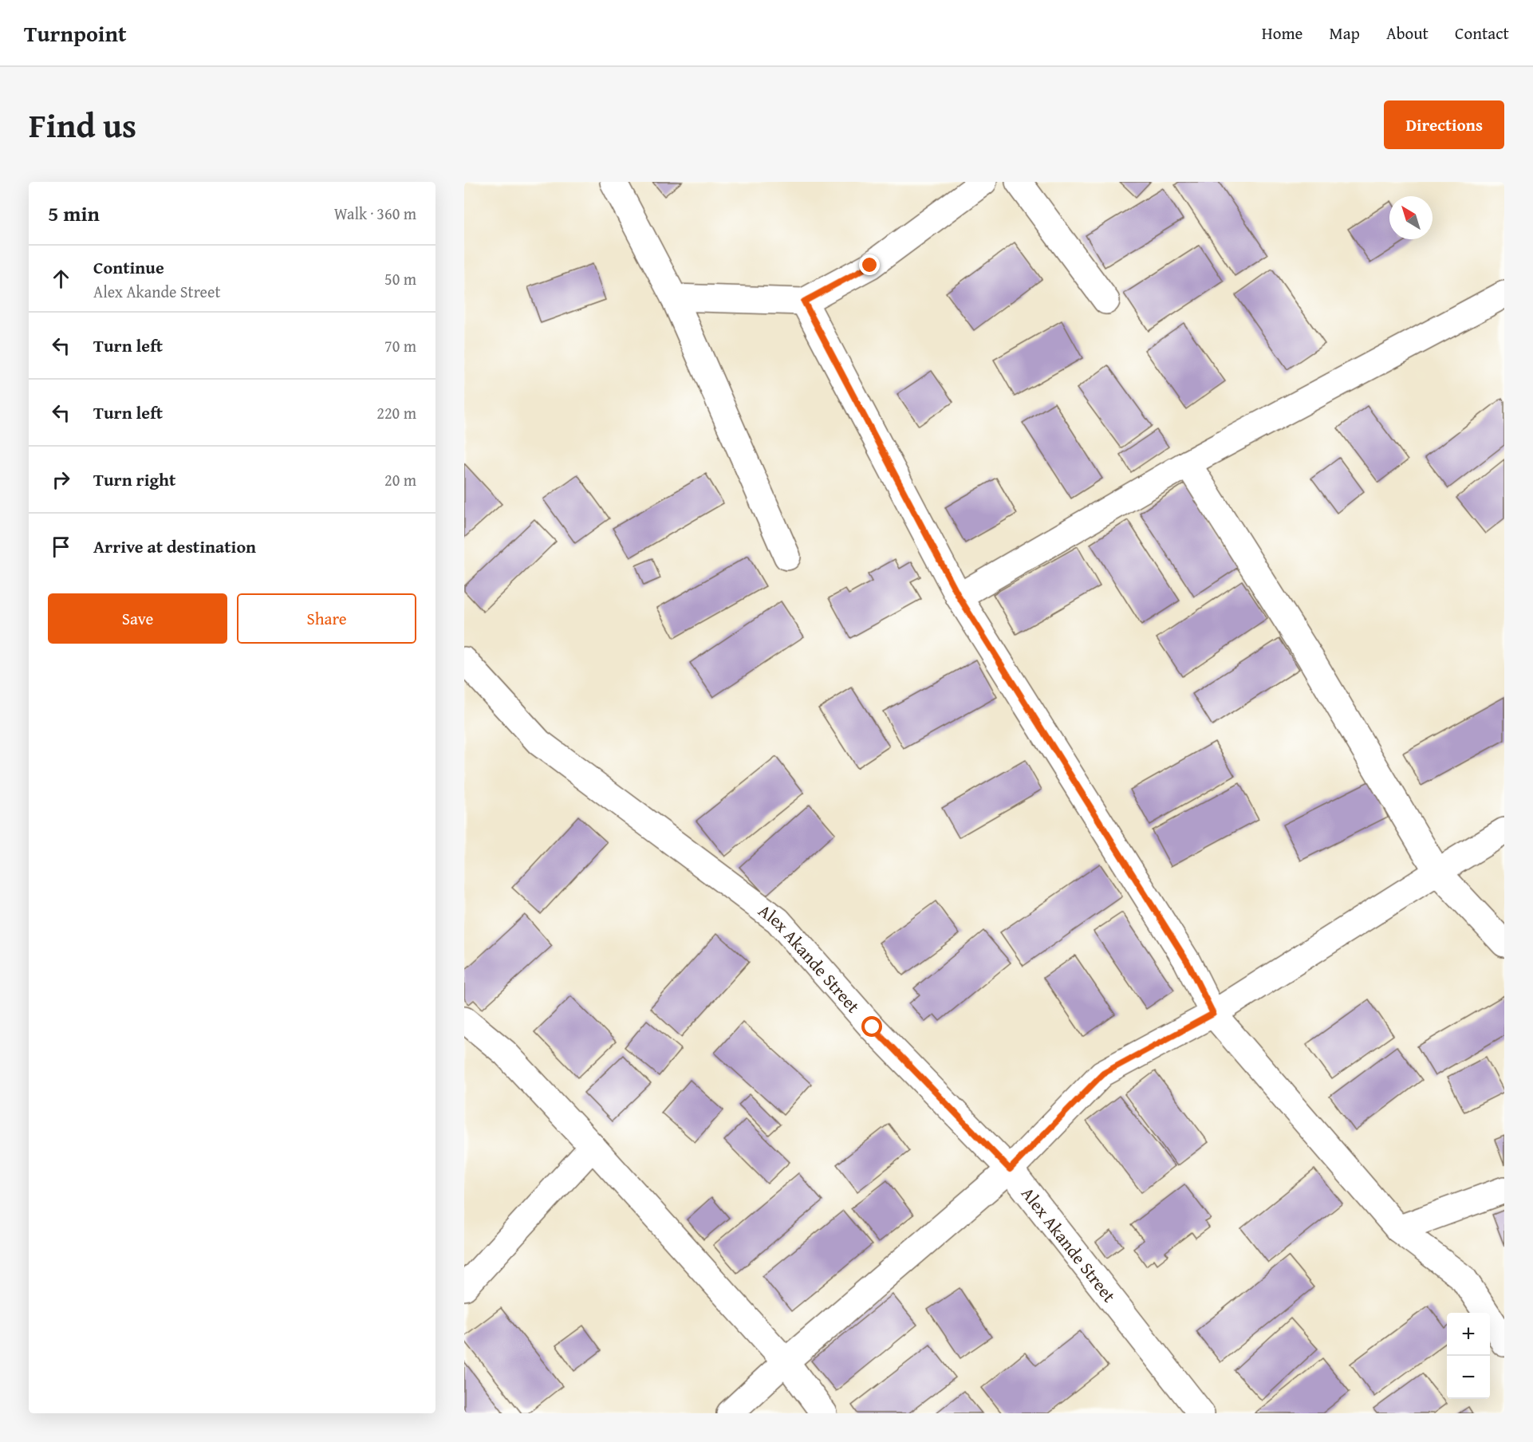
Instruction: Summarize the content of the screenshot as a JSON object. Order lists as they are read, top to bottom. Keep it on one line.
{"streets":{"street":["Alex Akande Street"]},"north":"top left","page":{"header":"Turnpoint","nav":["Home","Map","About","Contact"],"title":"Find us","buttons":["Directions",["Save","Share"]],"heading":["5 min","Walk · 360 m"],"list":[["Continue","Alex Akande Street","50 m"],["Turn left","70 m"],["Turn left","220 m"],["Turn right","20 m"],"Arrive at destination"],"map_buttons":["+","−"]}}
